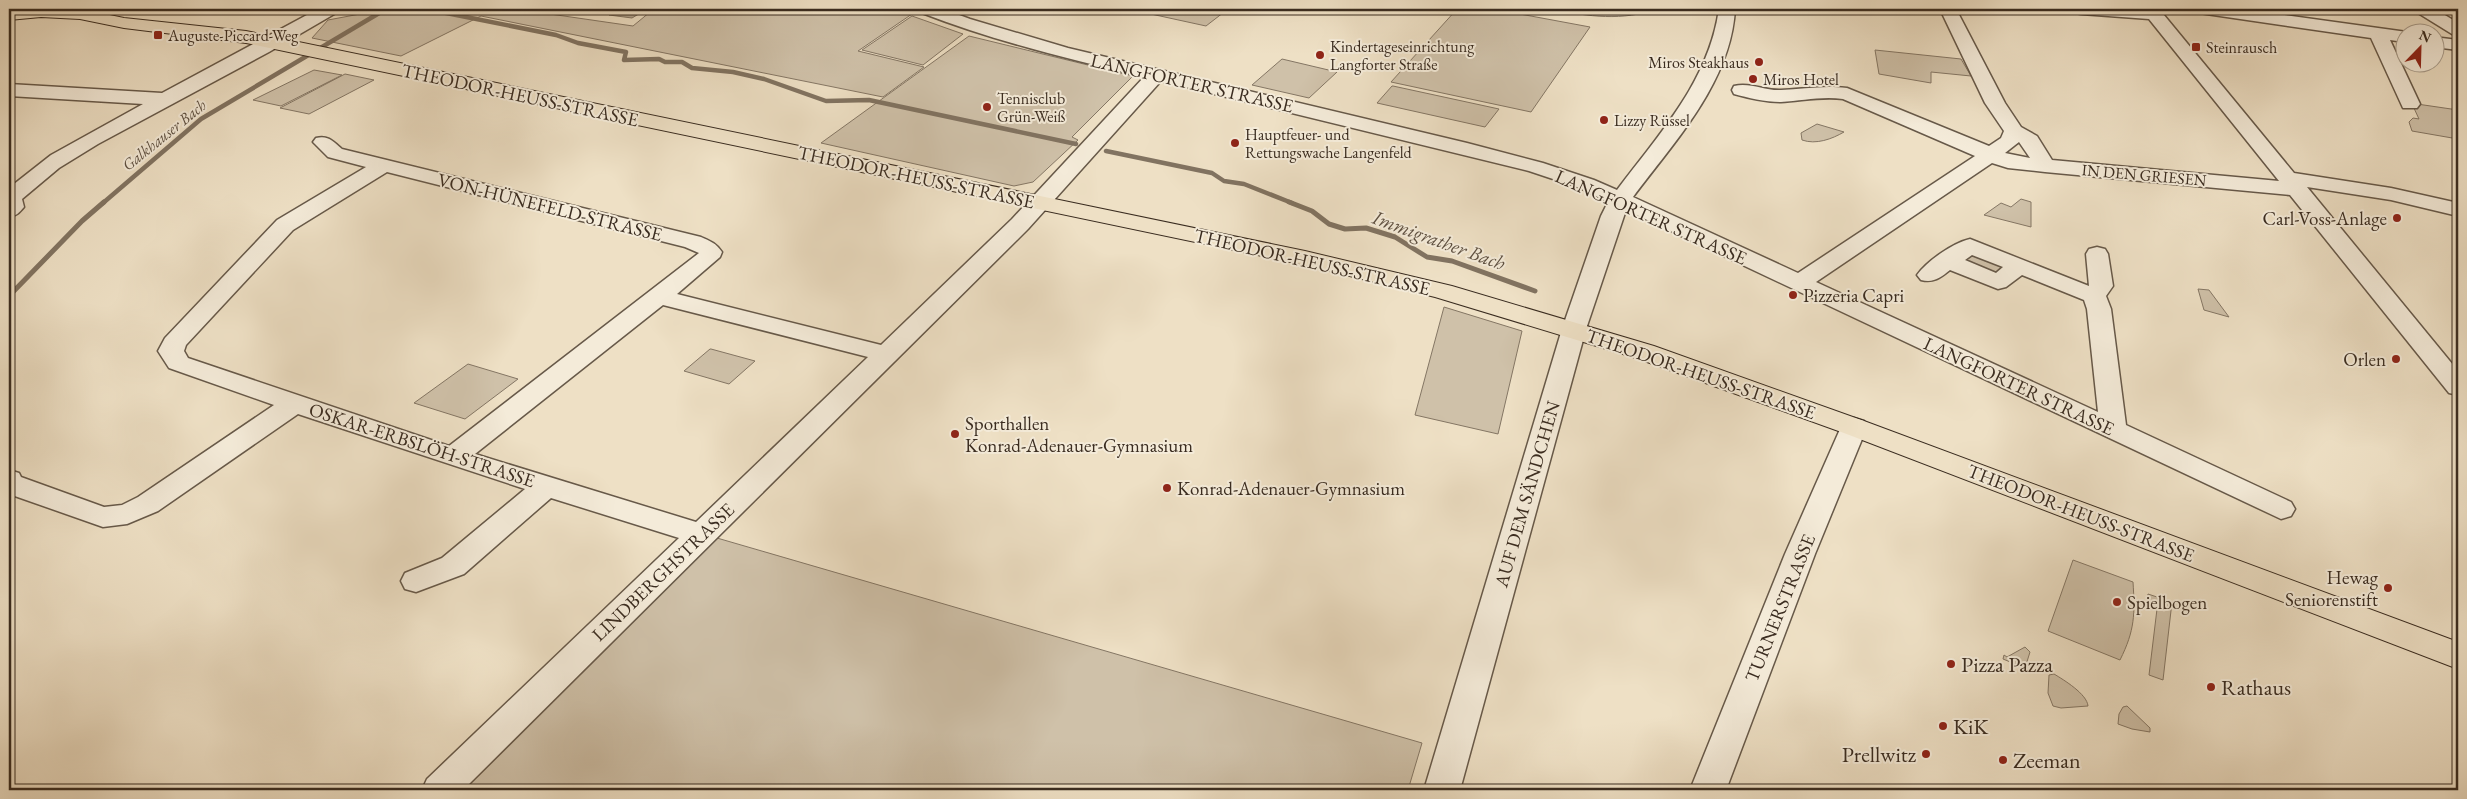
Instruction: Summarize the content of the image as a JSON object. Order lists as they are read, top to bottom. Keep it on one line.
{"streets":{"main road":["THEODOR-HEUSS-STRASSE"],"street":["LANGFORTER STRASSE","IN DEN GRIESEN","VON-HÜNEFELD-STRASSE","OSKAR-ERBSLÖH-STRASSE","AUF DEM SÄNDCHEN","LINDBERGHSTRASSE","TURNERSTRASSE"]},"crossings":[["LANGFORTER STRASSE","AUF DEM SÄNDCHEN"],["LANGFORTER STRASSE","LINDBERGHSTRASSE"],["THEODOR-HEUSS-STRASSE","AUF DEM SÄNDCHEN"],["THEODOR-HEUSS-STRASSE","LINDBERGHSTRASSE"],["THEODOR-HEUSS-STRASSE","TURNERSTRASSE"],["VON-HÜNEFELD-STRASSE","OSKAR-ERBSLÖH-STRASSE"],["OSKAR-ERBSLÖH-STRASSE","LINDBERGHSTRASSE"]],"water":["Galkhauser Bach","Immigrather Bach"],"places":{"transit":["Auguste-Piccard-Weg","Steinrausch"],"other":["Kindertageseinrichtung Langforter Straße","Miros Steakhaus","Miros Hotel","Tennisclub Grün-Weiß","Lizzy Rüssel","Hauptfeuer- und Rettungswache Langenfeld","Carl-Voss-Anlage","Pizzeria Capri","Orlen","Sporthallen Konrad-Adenauer-Gymnasium","Konrad-Adenauer-Gymnasium","Hewag Seniorenstift","Spielbogen","Pizza Pazza","Rathaus","KiK","Prellwitz","Zeeman"]},"north":"top right"}
